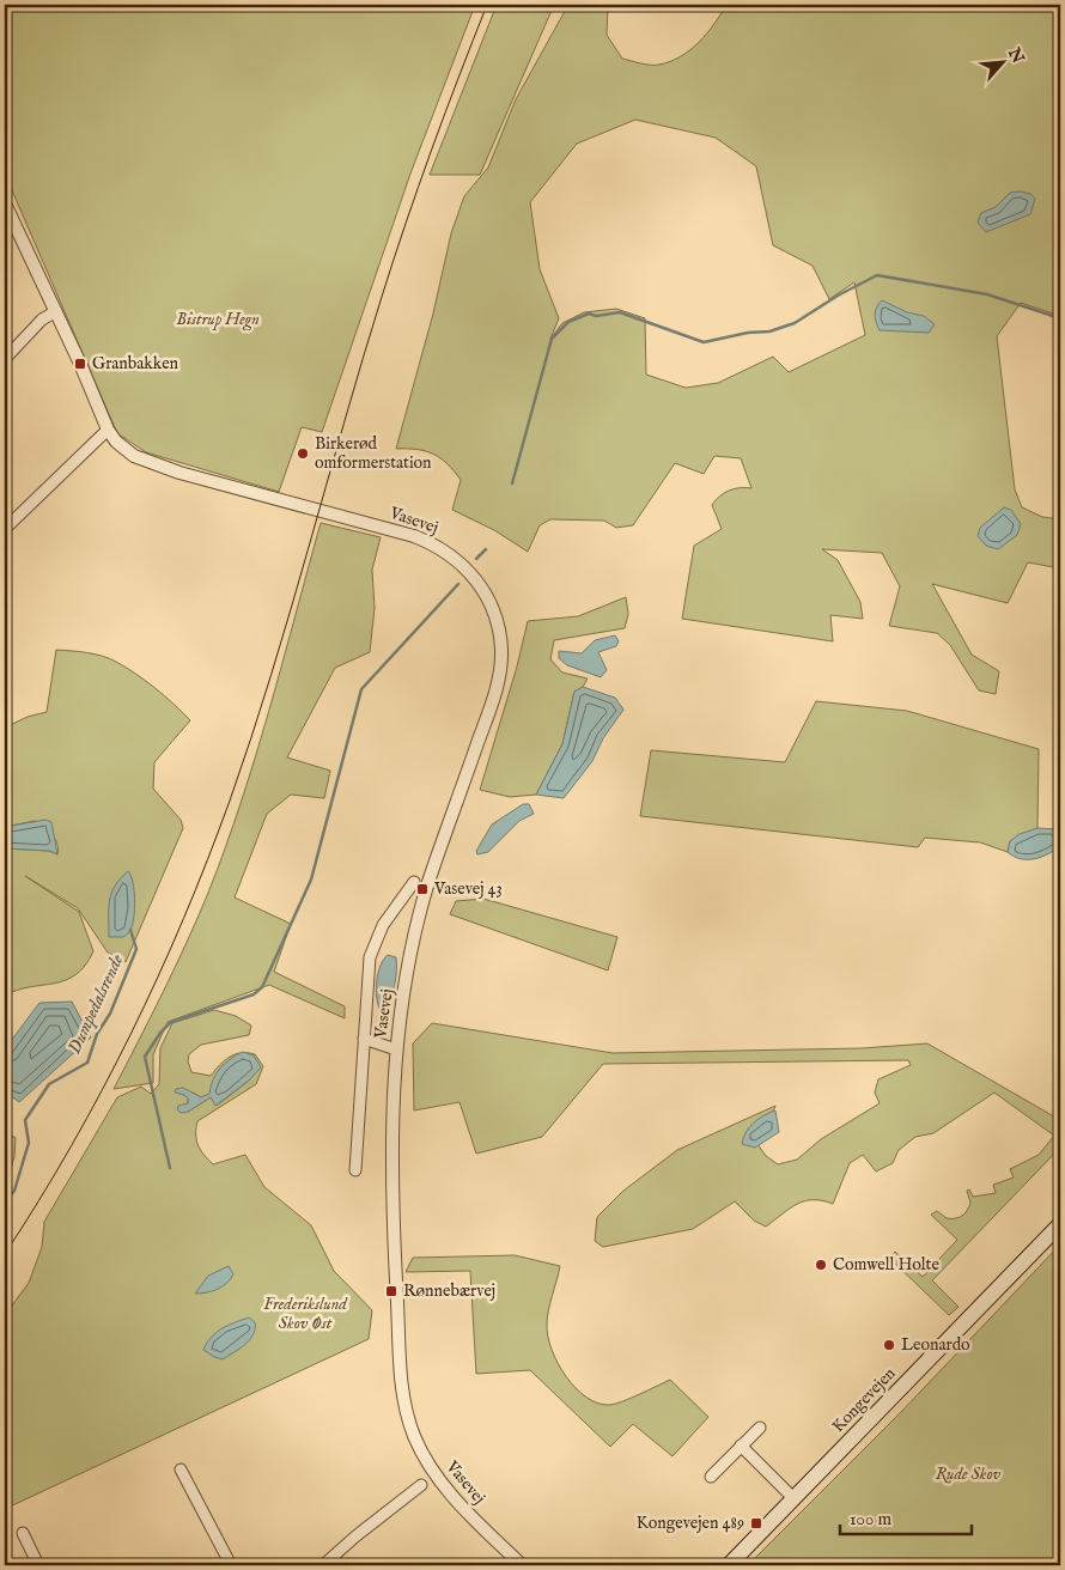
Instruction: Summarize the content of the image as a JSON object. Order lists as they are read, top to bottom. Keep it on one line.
{"streets":{"main road":["Kongevejen"],"street":["Vasevej"]},"water":["Dumpedalsrende"],"parks":["Bistrup Hegn","Frederikslund Skov Øst","Rude Skov"],"places":{"transit":["Granbakken","Vasevej 43","Rønnebærvej","Kongevejen 489"],"other":["Birkerød omformerstation","Comwell Holte","Leonardo"]},"scale_bar":"100 m","north":"top right"}
